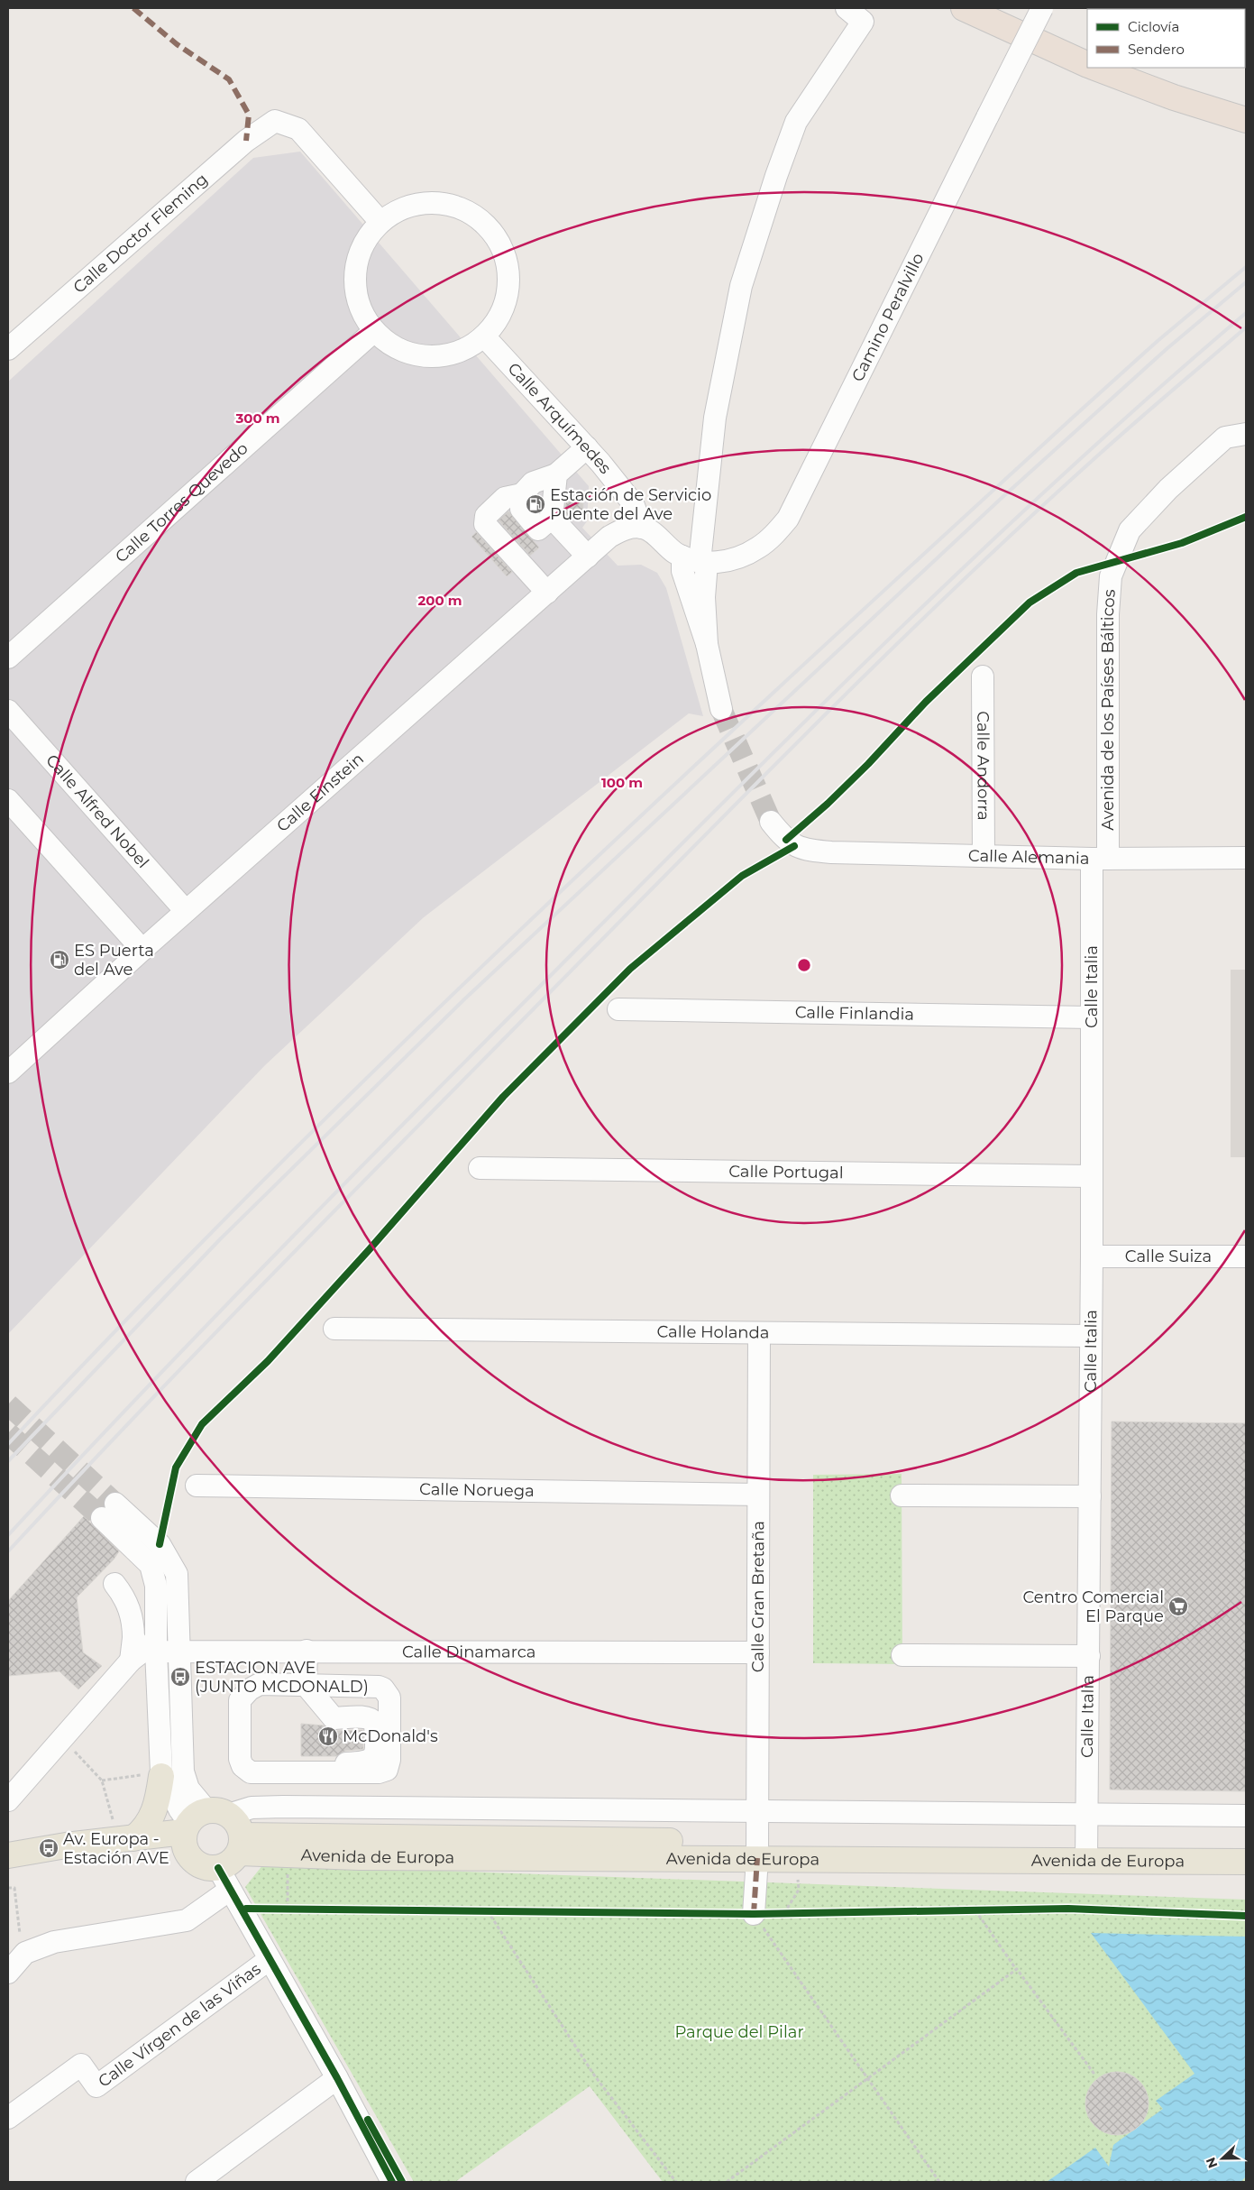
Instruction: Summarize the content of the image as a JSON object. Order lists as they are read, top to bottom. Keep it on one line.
{"streets":{"main road":["Avenida de Europa"],"street":["Calle Doctor Fleming","Camino Peralvillo","Calle Arquímedes","Calle Torres Quevedo","Avenida de los Países Bálticos","Calle Andorra","Calle Einstein","Calle Alfred Nobel","Calle Alemania","Calle Italia","Calle Finlandia","Calle Portugal","Calle Suiza","Calle Holanda","Calle Noruega","Calle Gran Bretaña","Calle Dinamarca","Calle Vírgen de las Viñas"]},"crossings":[["Calle Doctor Fleming","Calle Arquímedes"],["Calle Doctor Fleming","Calle Torres Quevedo"],["Calle Arquímedes","Calle Torres Quevedo"],["Calle Arquímedes","Calle Einstein"],["Avenida de los Países Bálticos","Calle Alemania"],["Avenida de los Países Bálticos","Calle Italia"],["Calle Andorra","Calle Alemania"],["Calle Einstein","Calle Alfred Nobel"],["Calle Alemania","Calle Italia"],["Calle Italia","Calle Finlandia"],["Calle Italia","Calle Portugal"],["Calle Italia","Calle Suiza"],["Calle Italia","Calle Holanda"],["Calle Italia","Avenida de Europa"],["Calle Holanda","Calle Gran Bretaña"],["Calle Noruega","Calle Gran Bretaña"],["Calle Gran Bretaña","Calle Dinamarca"],["Calle Gran Bretaña","Avenida de Europa"]],"parks":["Parque del Pilar"],"places":{"fuel station":["Estación de Servicio Puente del Ave","ES Puerta del Ave"],"supermarket":["Centro Comercial El Parque"],"bus stop":["ESTACION AVE (JUNTO MCDONALD)","Av. Europa - Estación AVE"],"restaurant":["McDonald's"]},"legend":["Ciclovía","Sendero"],"north":"left","rings":["300 m","200 m","100 m"]}
